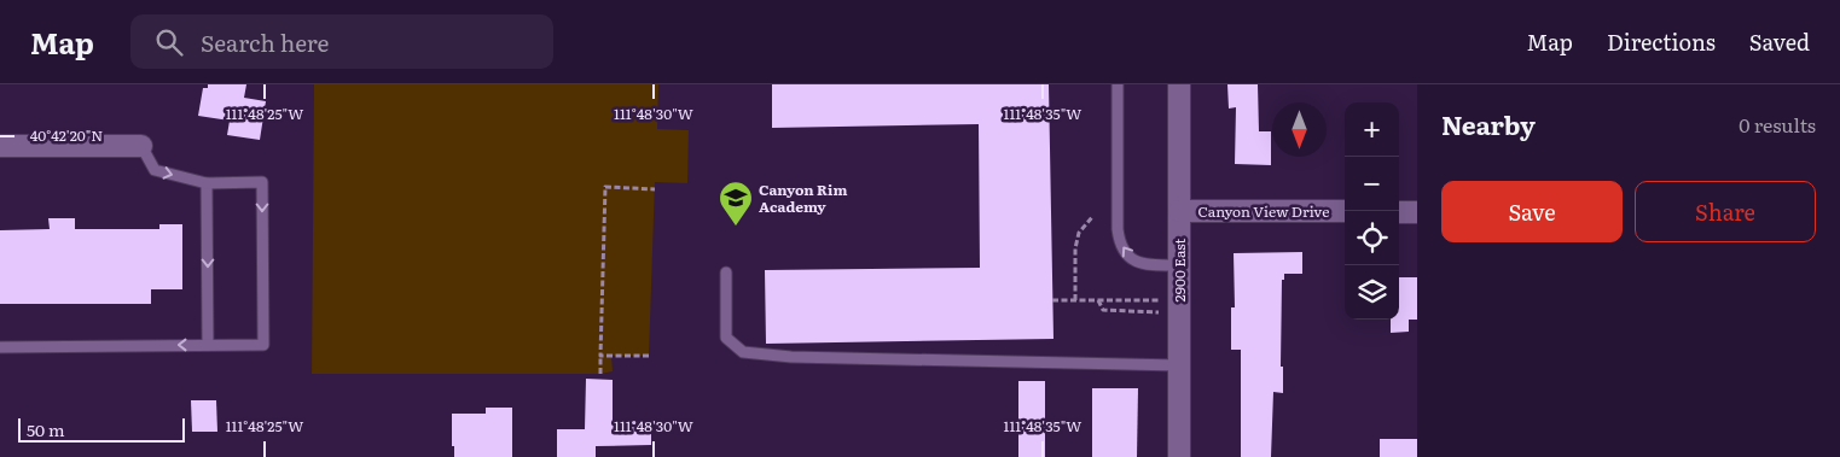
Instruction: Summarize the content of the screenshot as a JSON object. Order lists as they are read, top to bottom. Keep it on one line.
{"streets":{"street":["Canyon View Drive","2900 East"]},"crossings":[["Canyon View Drive","2900 East"]],"places":{"school or university":["Canyon Rim Academy"]},"scale_bar":"50 m","north":"bottom","page":{"header":"Map","search":"Search here","nav":["Map","Directions","Saved"],"heading":["Nearby","0 results"],"map_buttons":["+","−"],"buttons":["Save","Share"],"scale":"50 m"},"coordinates":["111°48'25\"W","111°48'30\"W","111°48'35\"W","40°42'20\"N"]}
